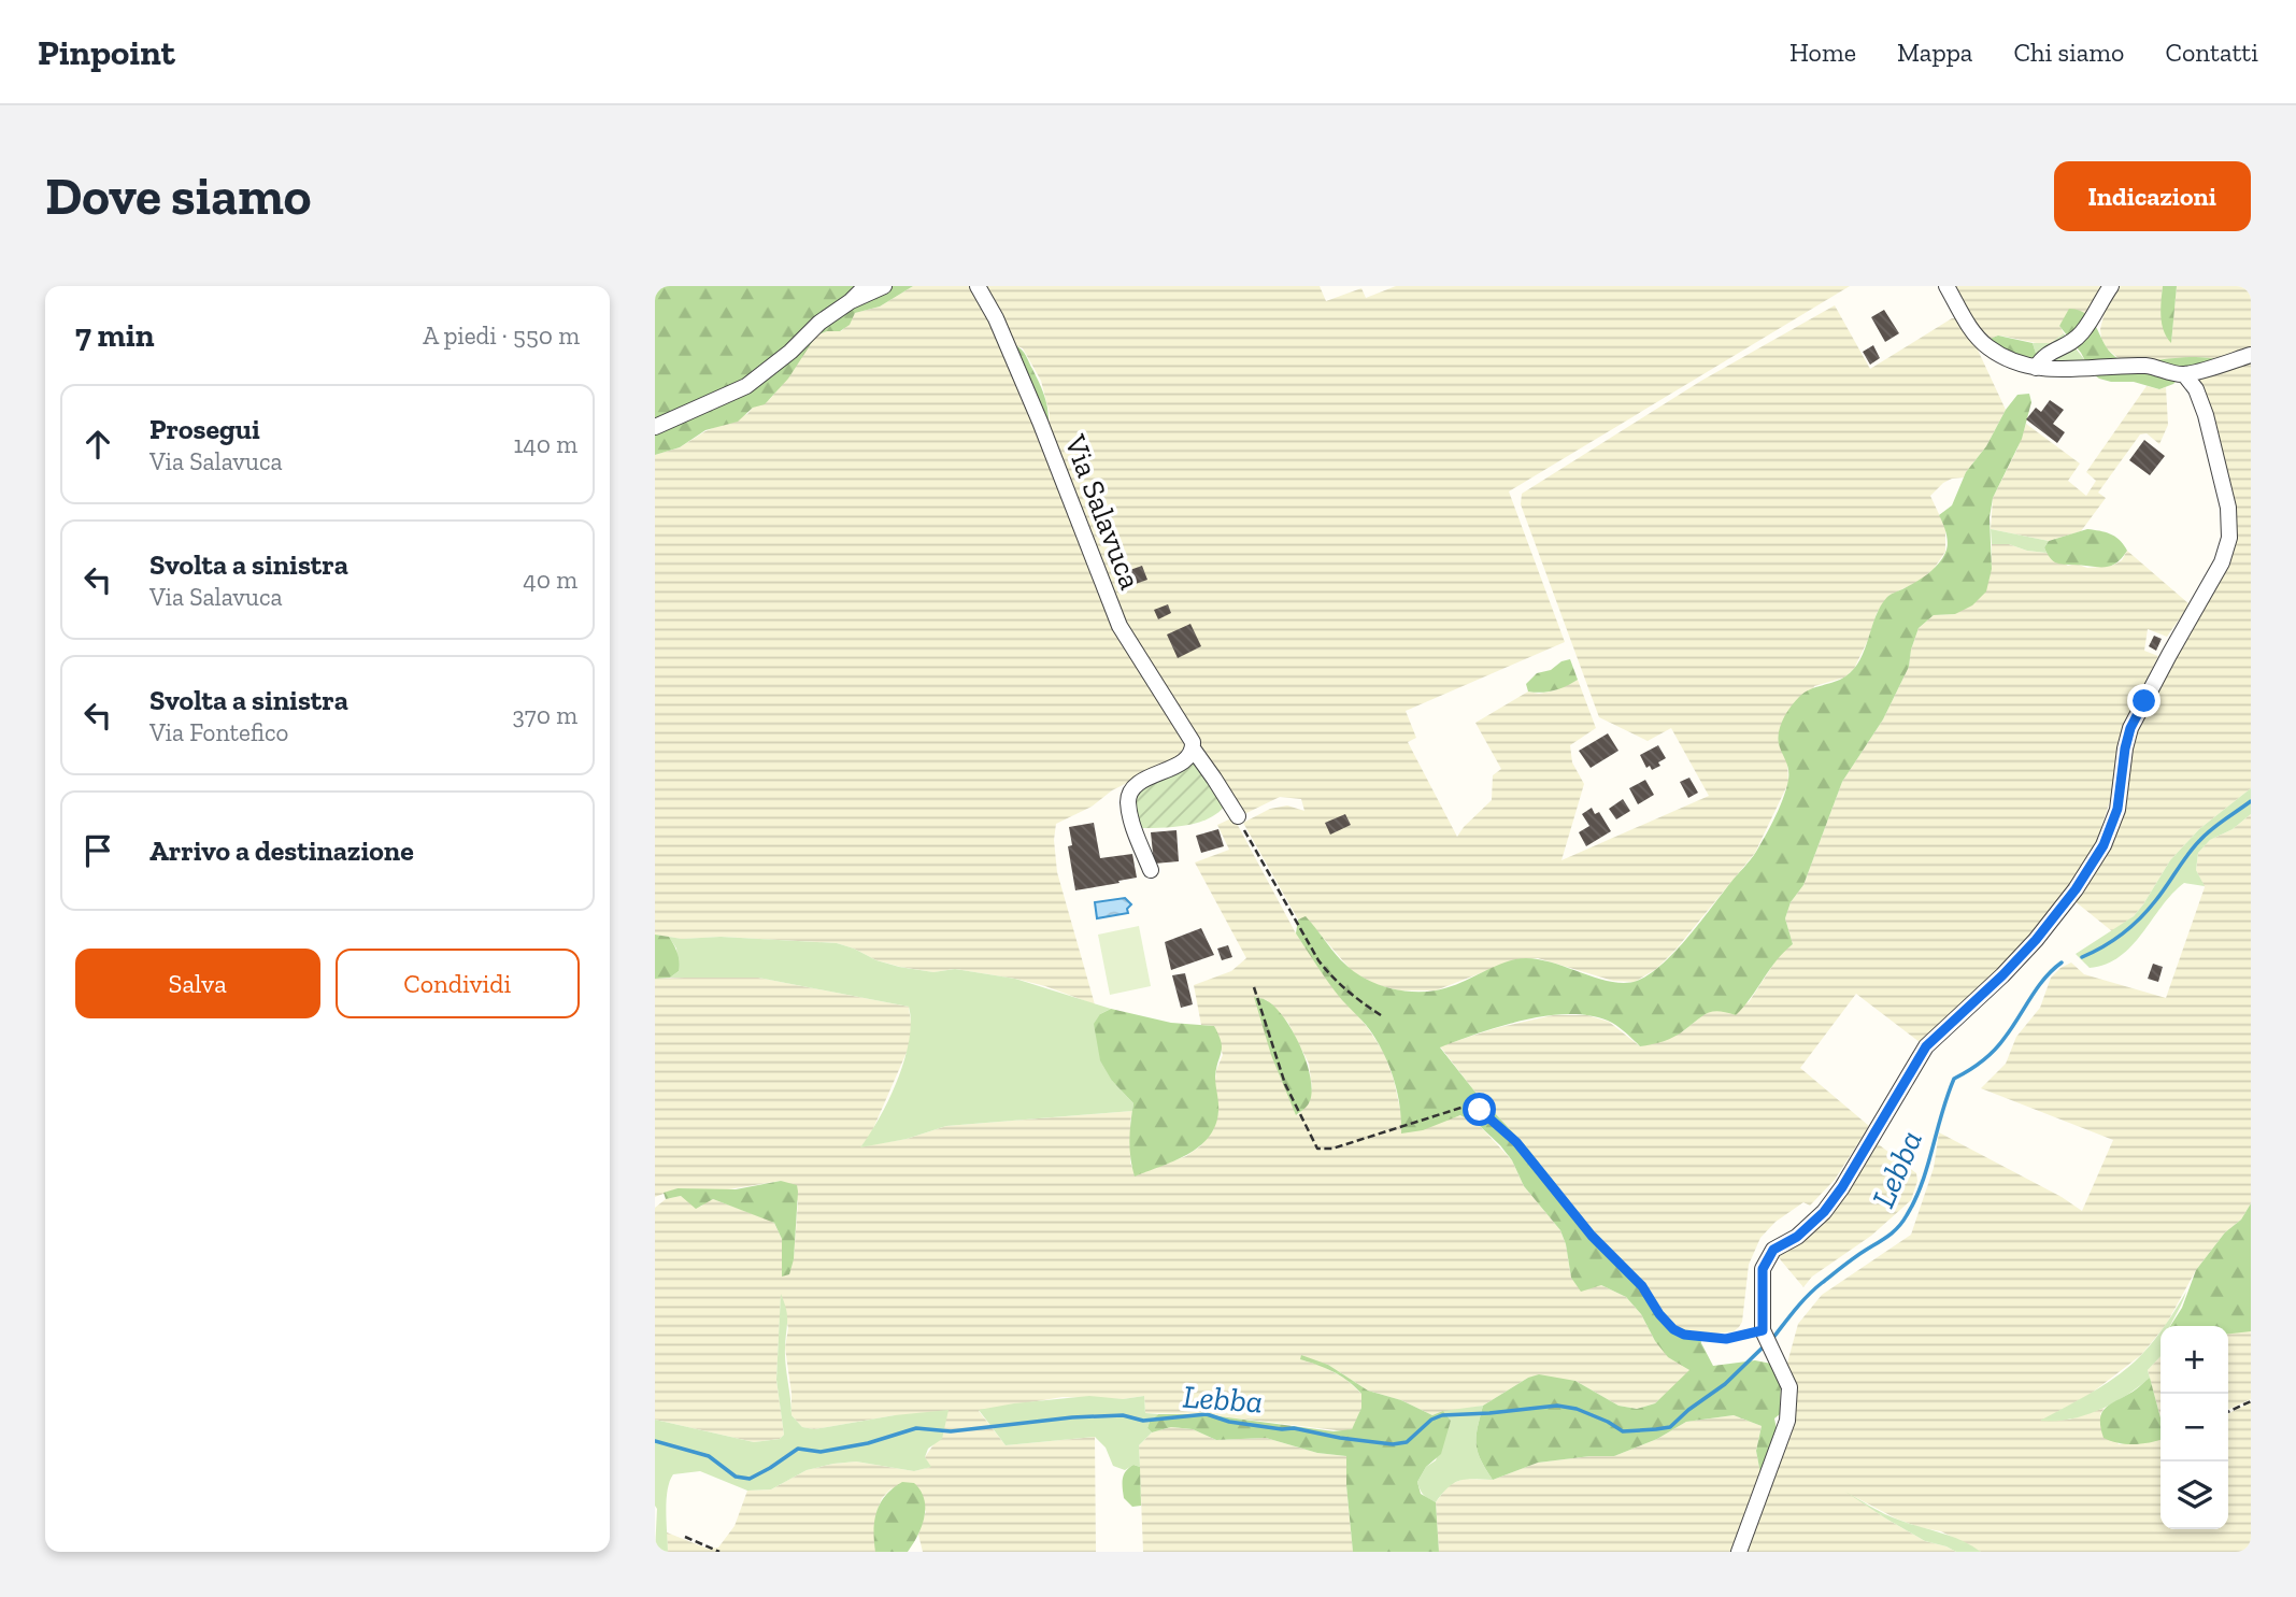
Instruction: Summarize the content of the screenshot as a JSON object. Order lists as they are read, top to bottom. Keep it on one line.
{"streets":{"street":["Via Salavuca"]},"water":["Lebba"],"page":{"header":"Pinpoint","nav":["Home","Mappa","Chi siamo","Contatti"],"buttons":["Indicazioni",["Salva","Condividi"]],"title":"Dove siamo","heading":["7 min","A piedi · 550 m"],"list":[["Prosegui","Via Salavuca","140 m"],["Svolta a sinistra","Via Salavuca","40 m"],["Svolta a sinistra","Via Fontefico","370 m"],"Arrivo a destinazione"],"map_buttons":["+","−"]}}
